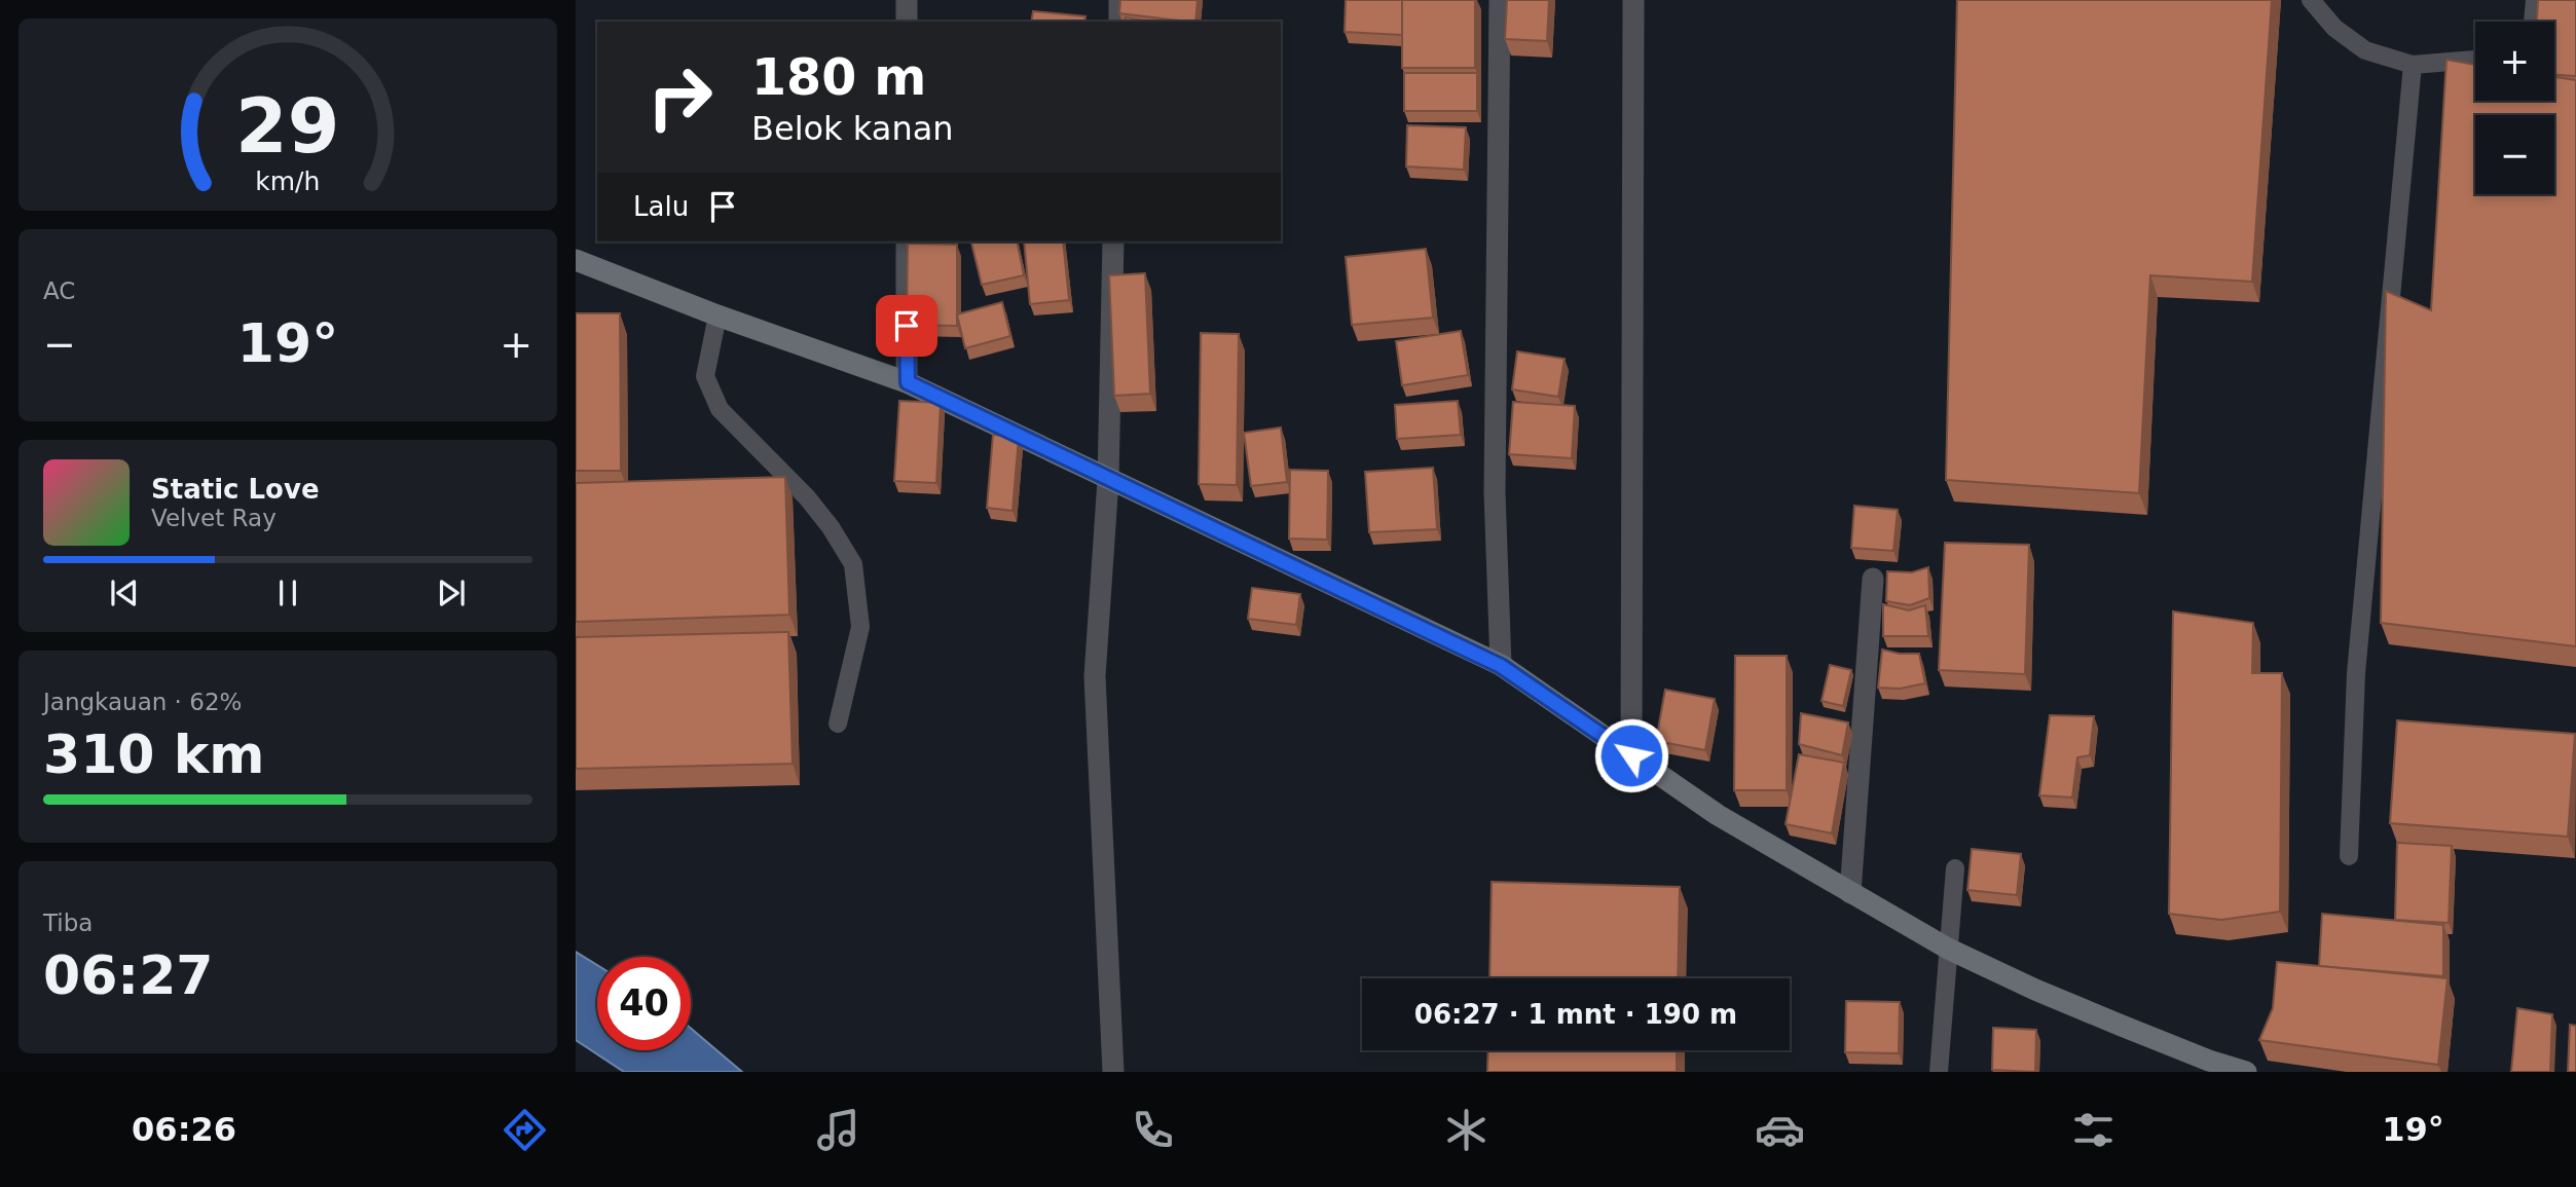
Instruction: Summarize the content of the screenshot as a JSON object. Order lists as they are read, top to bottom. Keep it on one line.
{"page":{"map_buttons":["+","−"],"turn":["180 m","Belok kanan"],"then":"Lalu","tile":["AC",["Jangkauan · 62%","310 km"],["Tiba","06:27"]],"heat":["−","19°","+"],"song":["Static Love","Velvet Ray"],"limit":"40","trip":"06:27 · 1 mnt · 190 m","tabs":["06:26","19°"],"gauge":["29","km/h"]}}
